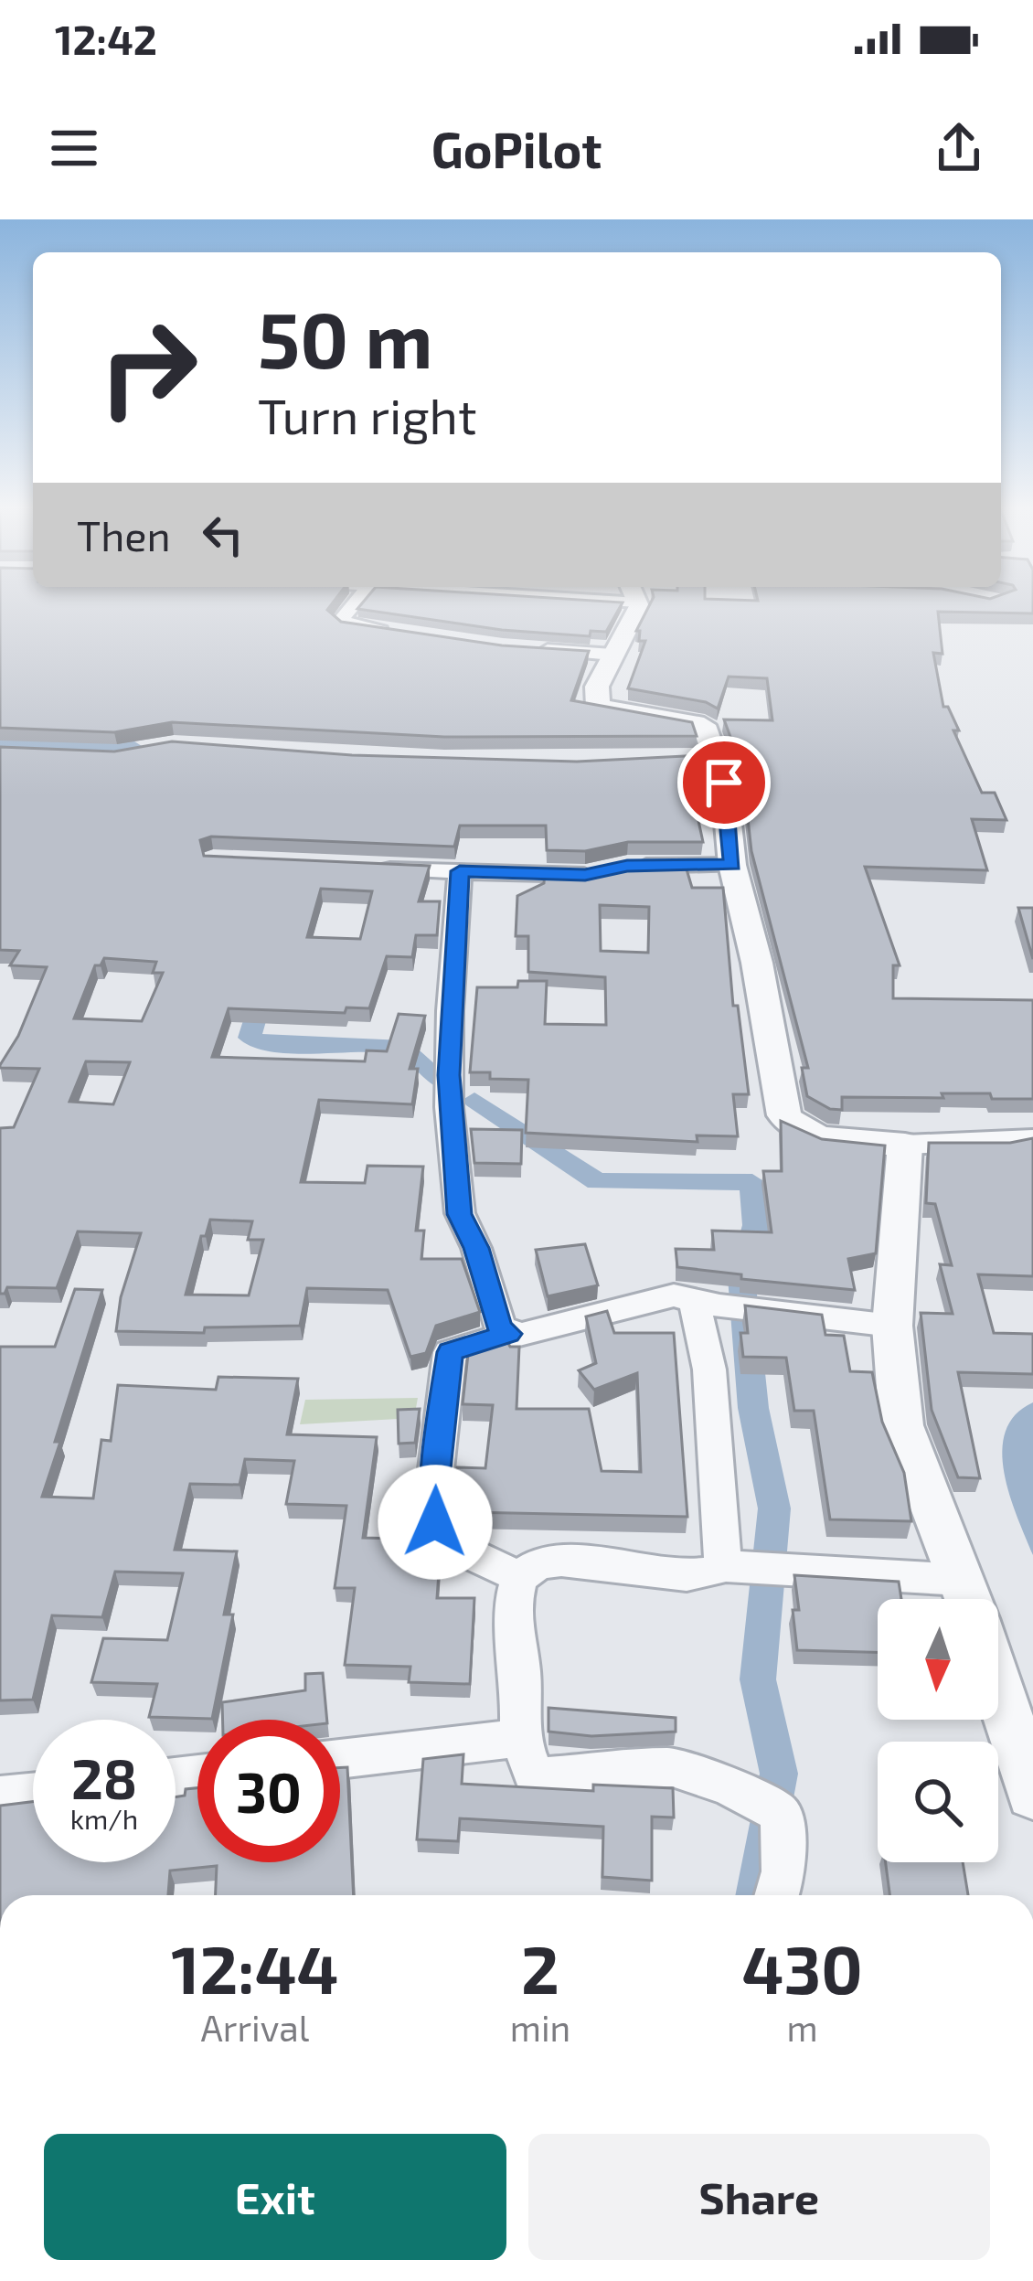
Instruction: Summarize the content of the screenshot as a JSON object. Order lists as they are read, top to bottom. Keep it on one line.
{"north":"bottom","page":{"status":"12:42","header":"GoPilot","turn":["50 m","Turn right"],"then":"Then","speed":"28 km/h","limit":"30","eta":["12:44","Arrival","2","min","430","m"],"buttons":["Exit","Share"]}}
